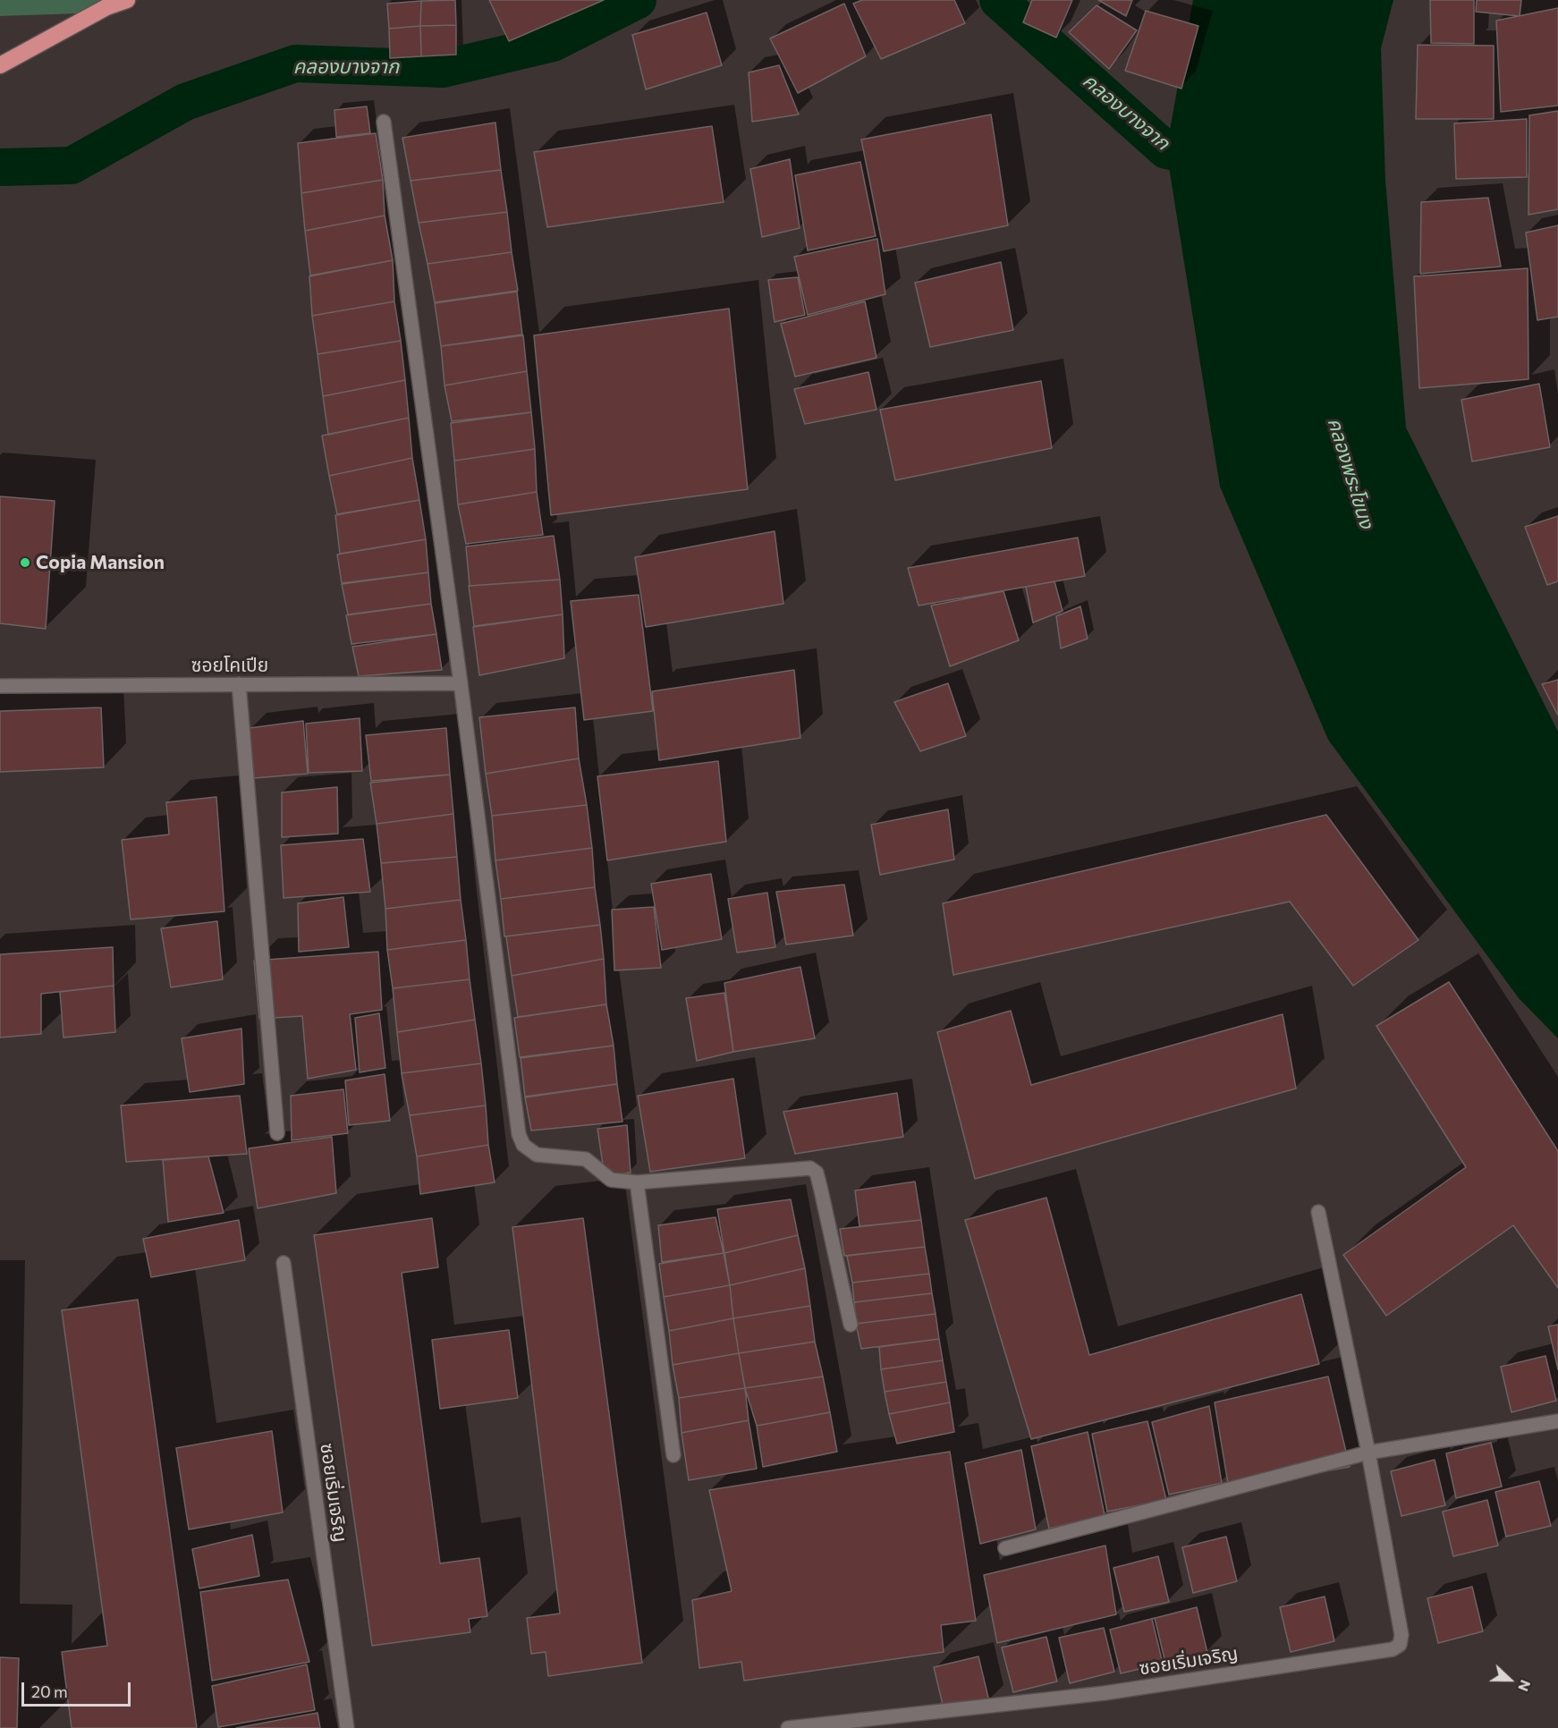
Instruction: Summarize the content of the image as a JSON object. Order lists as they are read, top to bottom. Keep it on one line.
{"streets":{"street":["ซอยโคเปีย","ซอยเริ่มเจริญ"]},"water":["คลองบางจาก","คลองพระโขนง"],"places":["Copia Mansion"],"scale_bar":"20 m","north":"right"}
